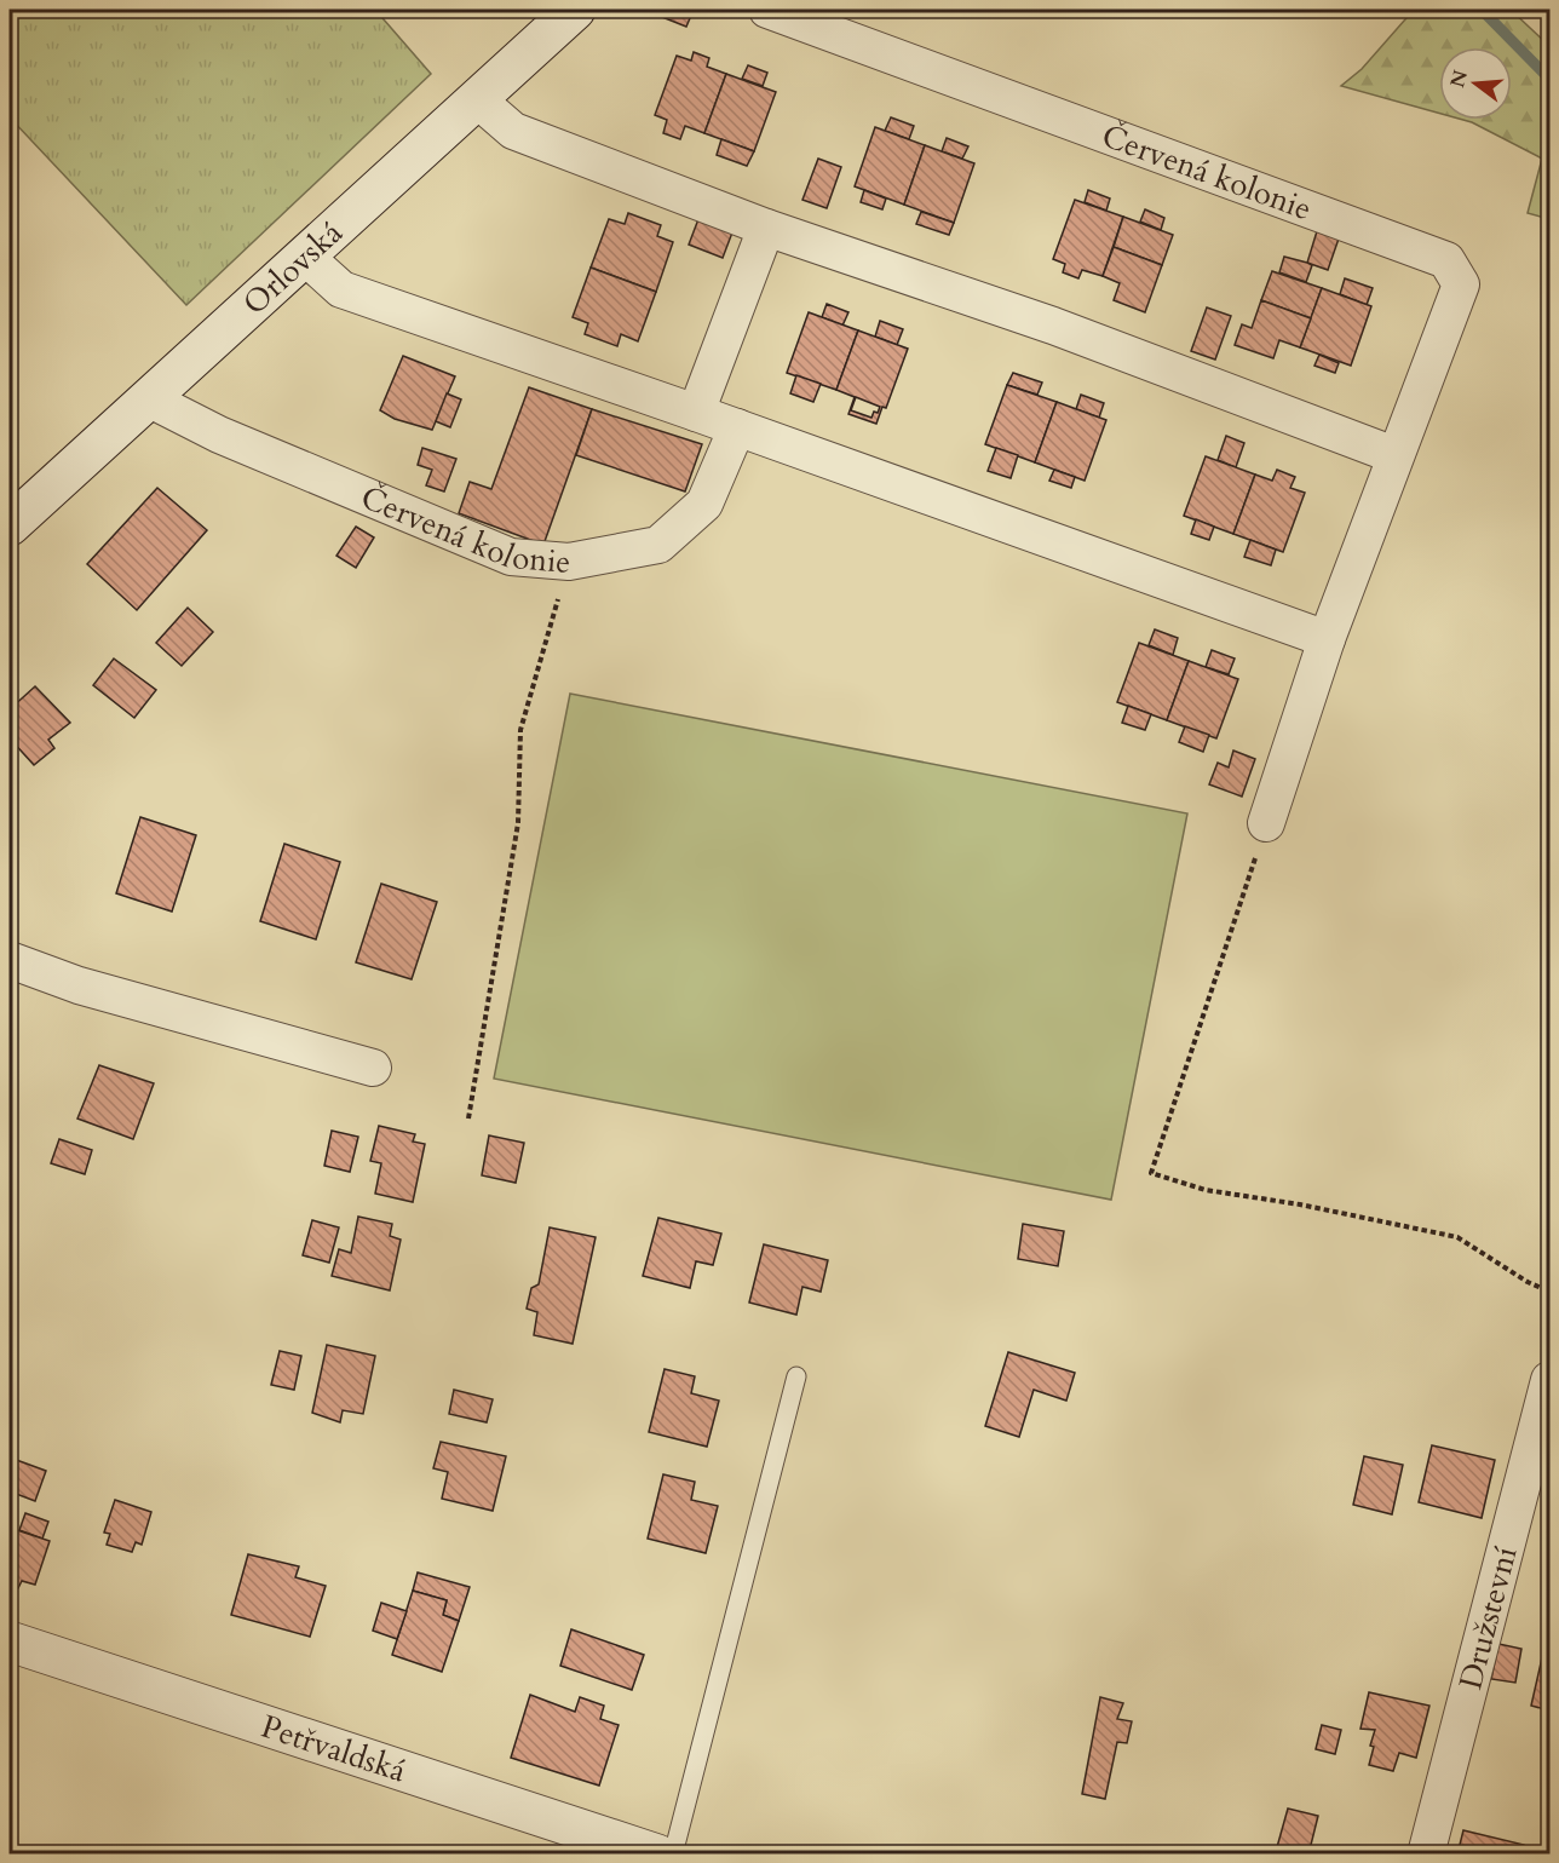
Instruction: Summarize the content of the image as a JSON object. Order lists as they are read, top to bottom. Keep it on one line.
{"streets":{"main road":["Orlovská","Petřvaldská"],"street":["Červená kolonie","Družstevní"]},"crossings":[["Červená kolonie","Orlovská"]],"north":"left"}
